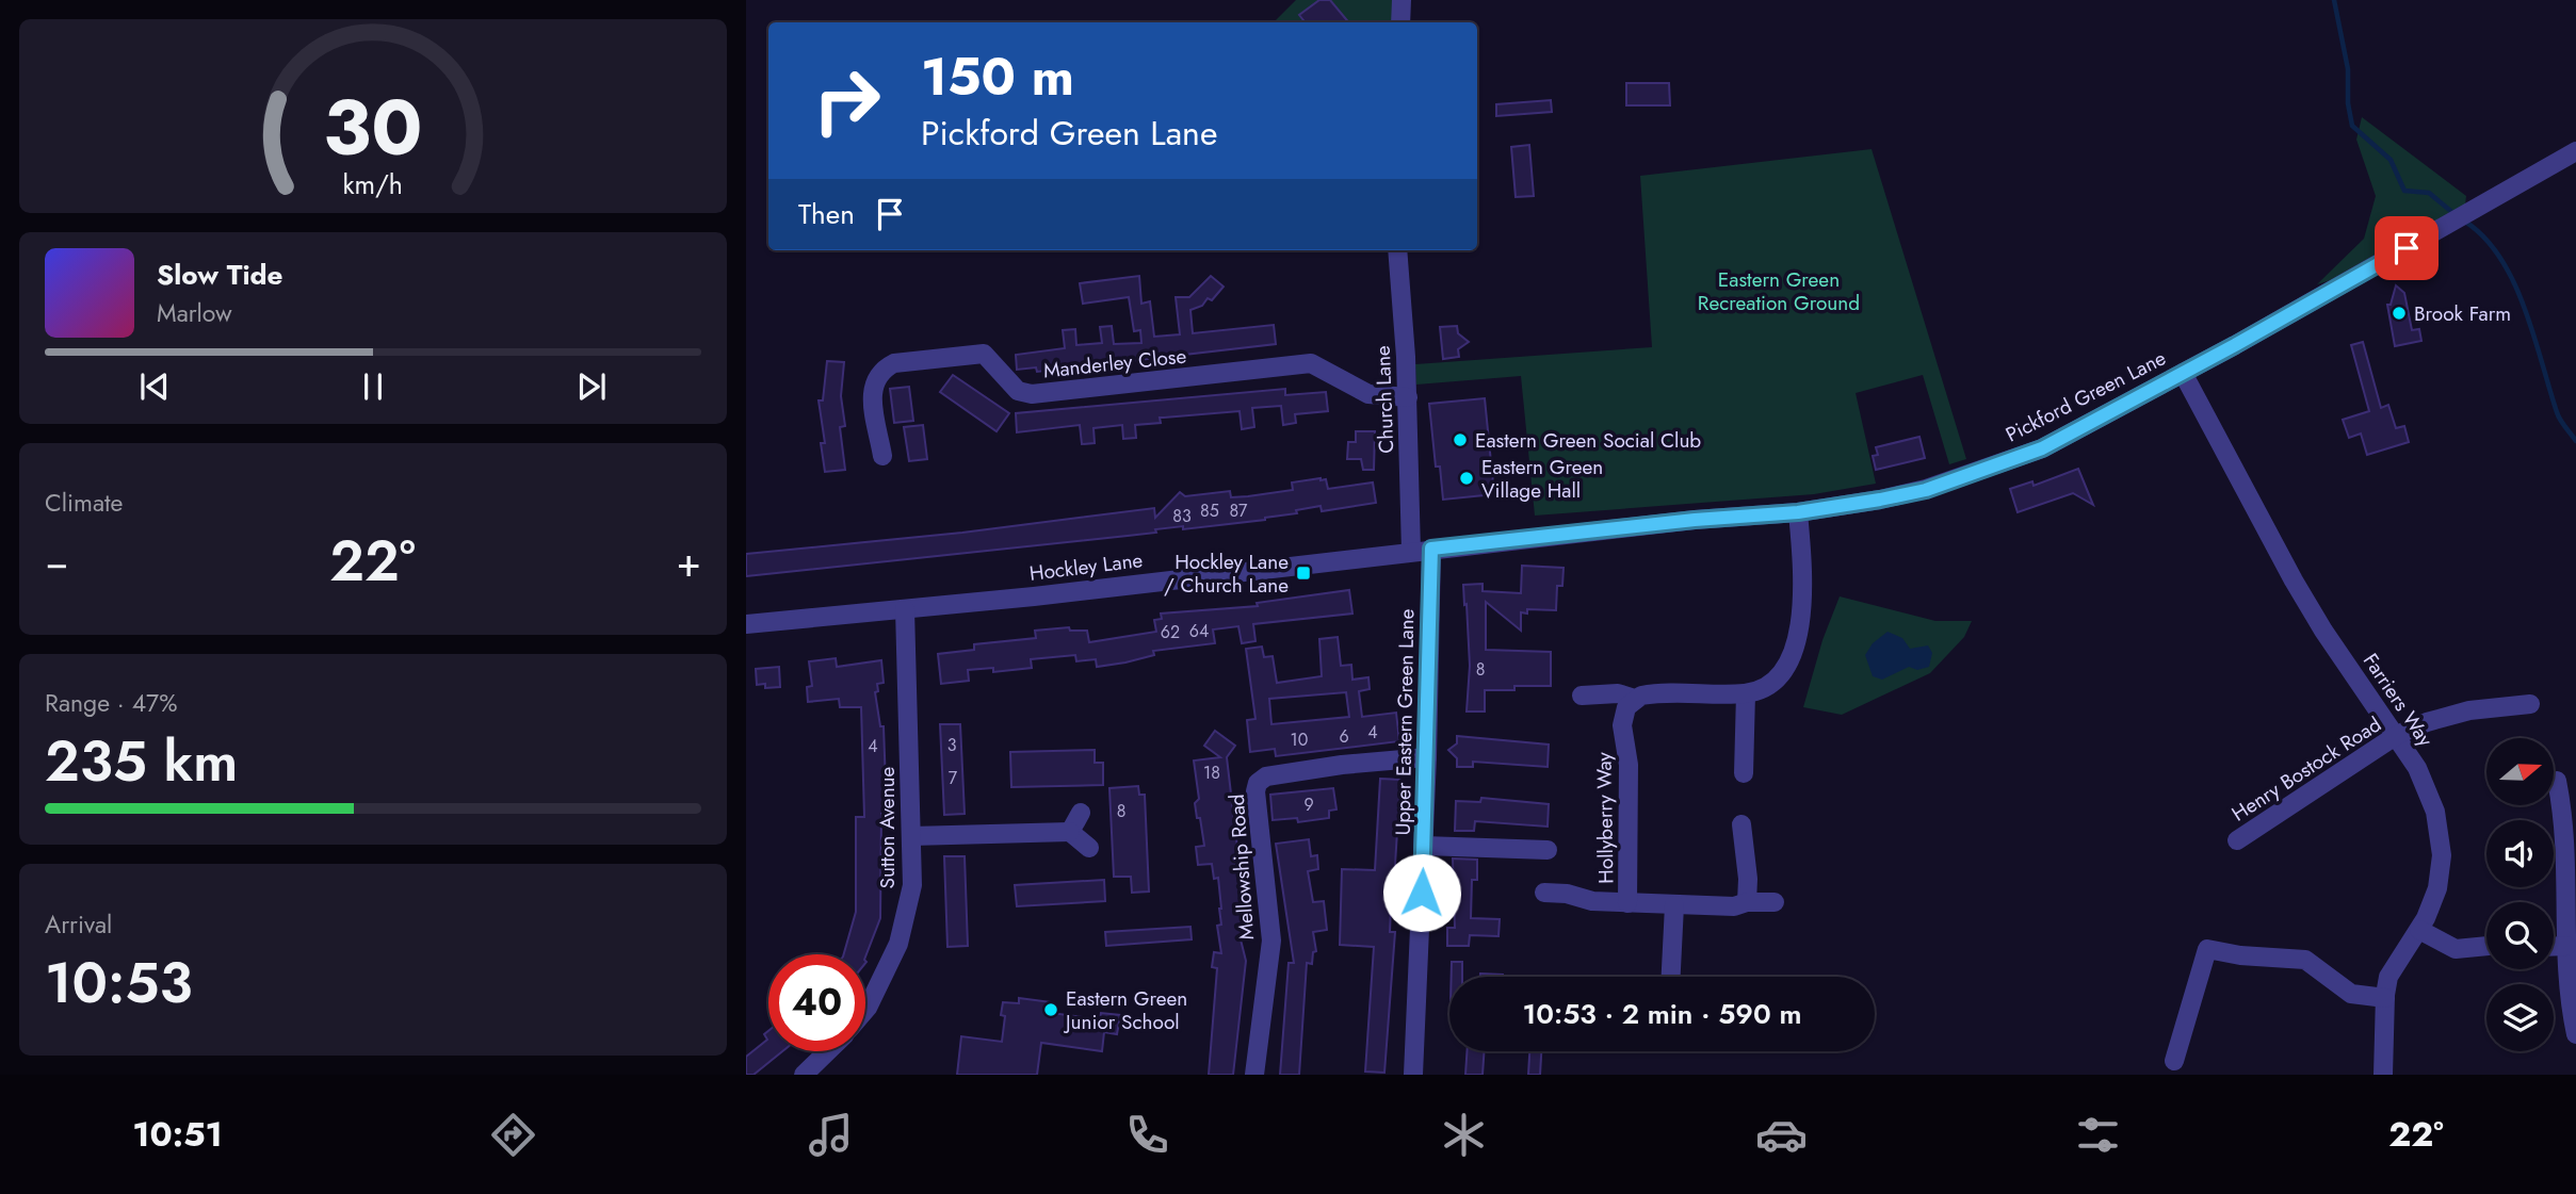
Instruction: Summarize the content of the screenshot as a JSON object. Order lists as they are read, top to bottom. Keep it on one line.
{"streets":{"street":["Manderley Close","Pickford Green Lane","Church Lane","Hockley Lane","Farriers Way","Upper Eastern Green Lane","Henry Bostock Road","Hollyberry Way","Sutton Avenue","Mellowship Road"]},"crossings":[["Manderley Close","Church Lane"],["Pickford Green Lane","Hockley Lane"],["Pickford Green Lane","Farriers Way"],["Pickford Green Lane","Upper Eastern Green Lane"],["Church Lane","Hockley Lane"],["Hockley Lane","Upper Eastern Green Lane"],["Hockley Lane","Sutton Avenue"],["Farriers Way","Henry Bostock Road"],["Upper Eastern Green Lane","Mellowship Road"]],"parks":["Eastern Green Recreation Ground"],"places":{"other":["Brook Farm","Eastern Green Social Club","Eastern Green Village Hall","Eastern Green Junior School"],"transit":["Hockley Lane / Church Lane"]},"house_numbers":["85","87","83","64","62","8","4","6","10","3","4","18","7","9","8"],"north":"right","page":{"turn":["150 m","Pickford Green Lane"],"then":"Then","song":["Slow Tide","Marlow"],"tile":["Climate",["Range · 47%","235 km"],["Arrival","10:53"]],"heat":["−","22°","+"],"limit":"40","trip":"10:53 · 2 min · 590 m","tabs":["10:51","22°"],"gauge":["30","km/h"]}}
